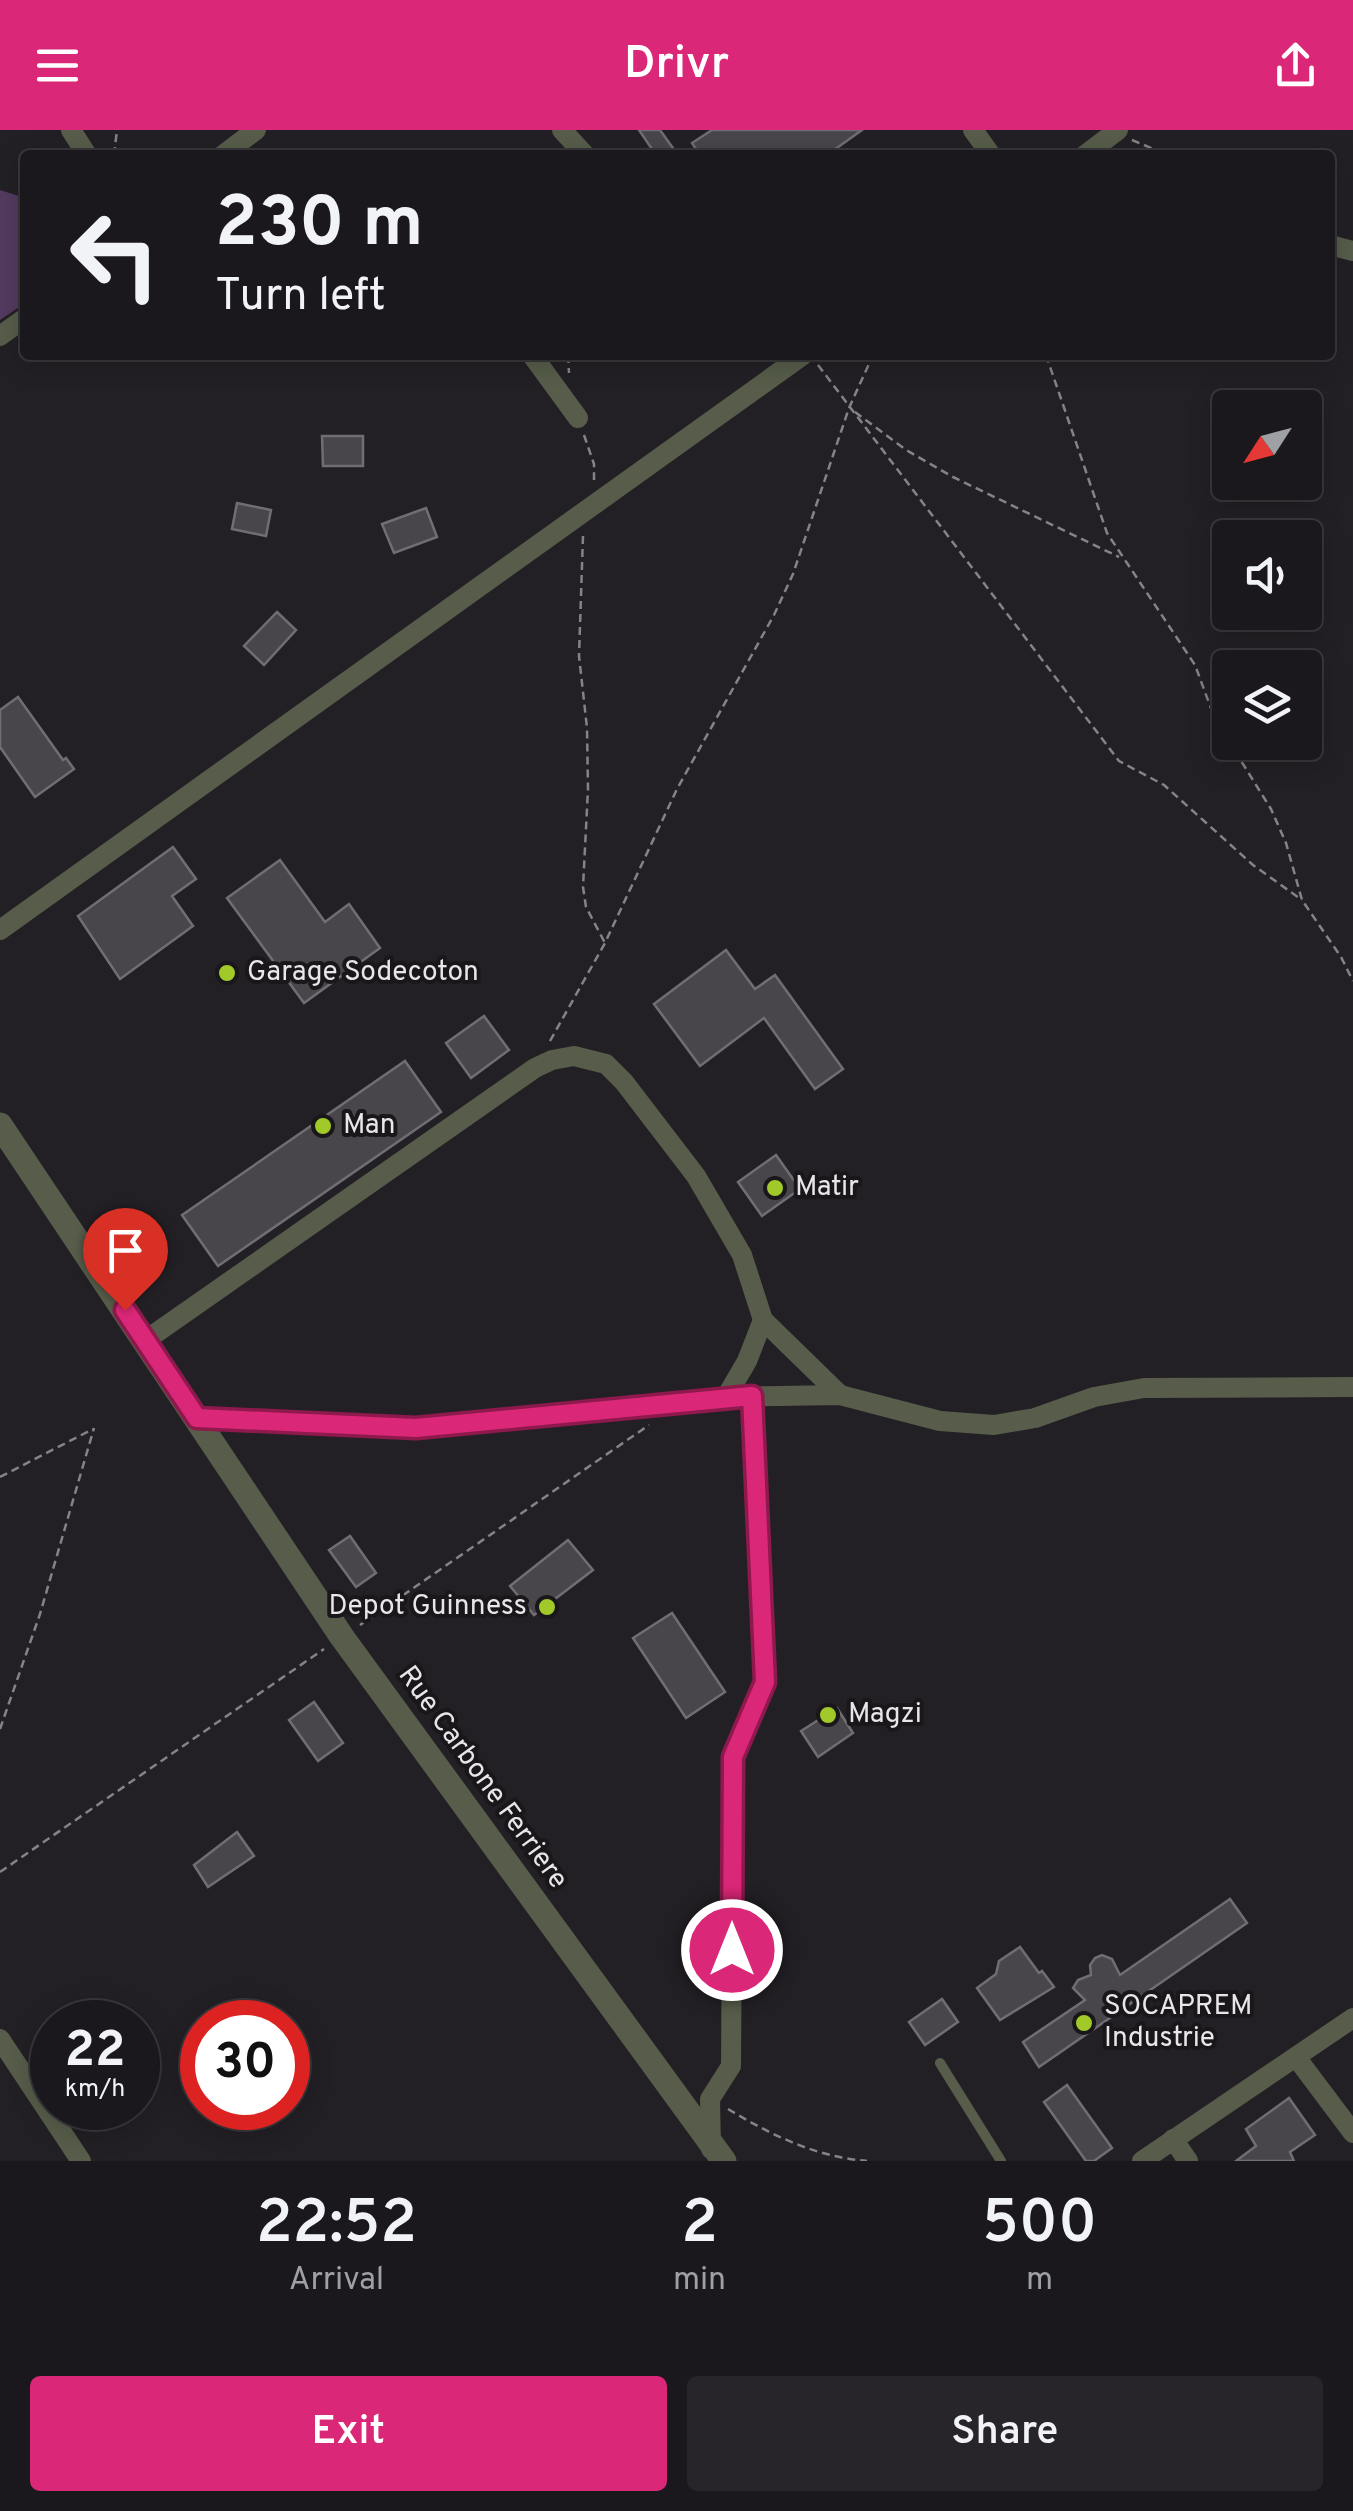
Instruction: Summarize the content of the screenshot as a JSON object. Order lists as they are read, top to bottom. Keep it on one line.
{"streets":{"street":["Rue Carbone Ferriere"]},"places":["Garage Sodecoton","Man","Matir","Depot Guinness","Magzi","SOCAPREM Industrie"],"north":"bottom left","page":{"header":"Drivr","turn":["230 m","Turn left"],"speed":"22 km/h","limit":"30","eta":["22:52","Arrival","2","min","500","m"],"buttons":["Exit","Share"]}}
